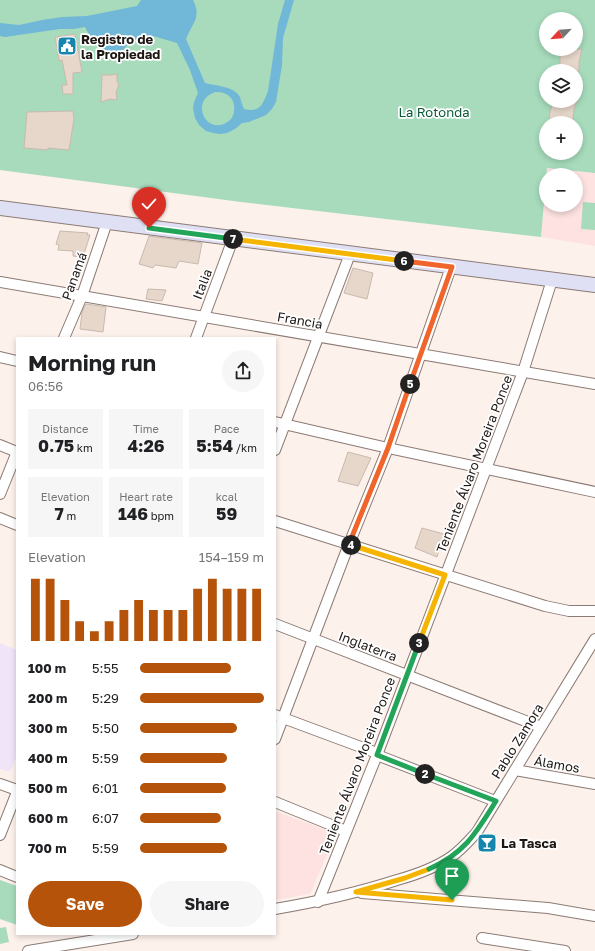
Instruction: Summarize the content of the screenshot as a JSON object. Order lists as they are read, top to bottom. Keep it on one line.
{"streets":{"street":["Panamá","Italia","Francia","Teniente Álvaro Moreira Ponce","Inglaterra","Pablo Zamora","Álamos"]},"crossings":[["Panamá","Francia"],["Italia","Francia"],["Francia","Teniente Álvaro Moreira Ponce"],["Teniente Álvaro Moreira Ponce","Inglaterra"],["Teniente Álvaro Moreira Ponce","Pablo Zamora"],["Inglaterra","Pablo Zamora"],["Pablo Zamora","Álamos"]],"parks":["La Rotonda"],"places":{"public building":["Registro de la Propiedad"],"bar":["La Tasca"]},"north":"bottom left","page":{"map_buttons":["+","−"],"pins":["7","6","5","4","3","2"],"heading":["Morning run","06:56"],"stats":[["Distance","0.75 km"],["Time","4:26"],["Pace","5:54 /km"],["Elevation","7 m"],["Heart rate","146 bpm"],["kcal","59"]],"chart":["Elevation","154–159 m"],"list":[{"name":"100 m","note":"5:55"},{"name":"200 m","note":"5:29"},{"name":"300 m","note":"5:50"},{"name":"400 m","note":"5:59"},{"name":"500 m","note":"6:01"},{"name":"600 m","note":"6:07"},{"name":"700 m","note":"5:59"}],"buttons":["Save","Share"]}}
